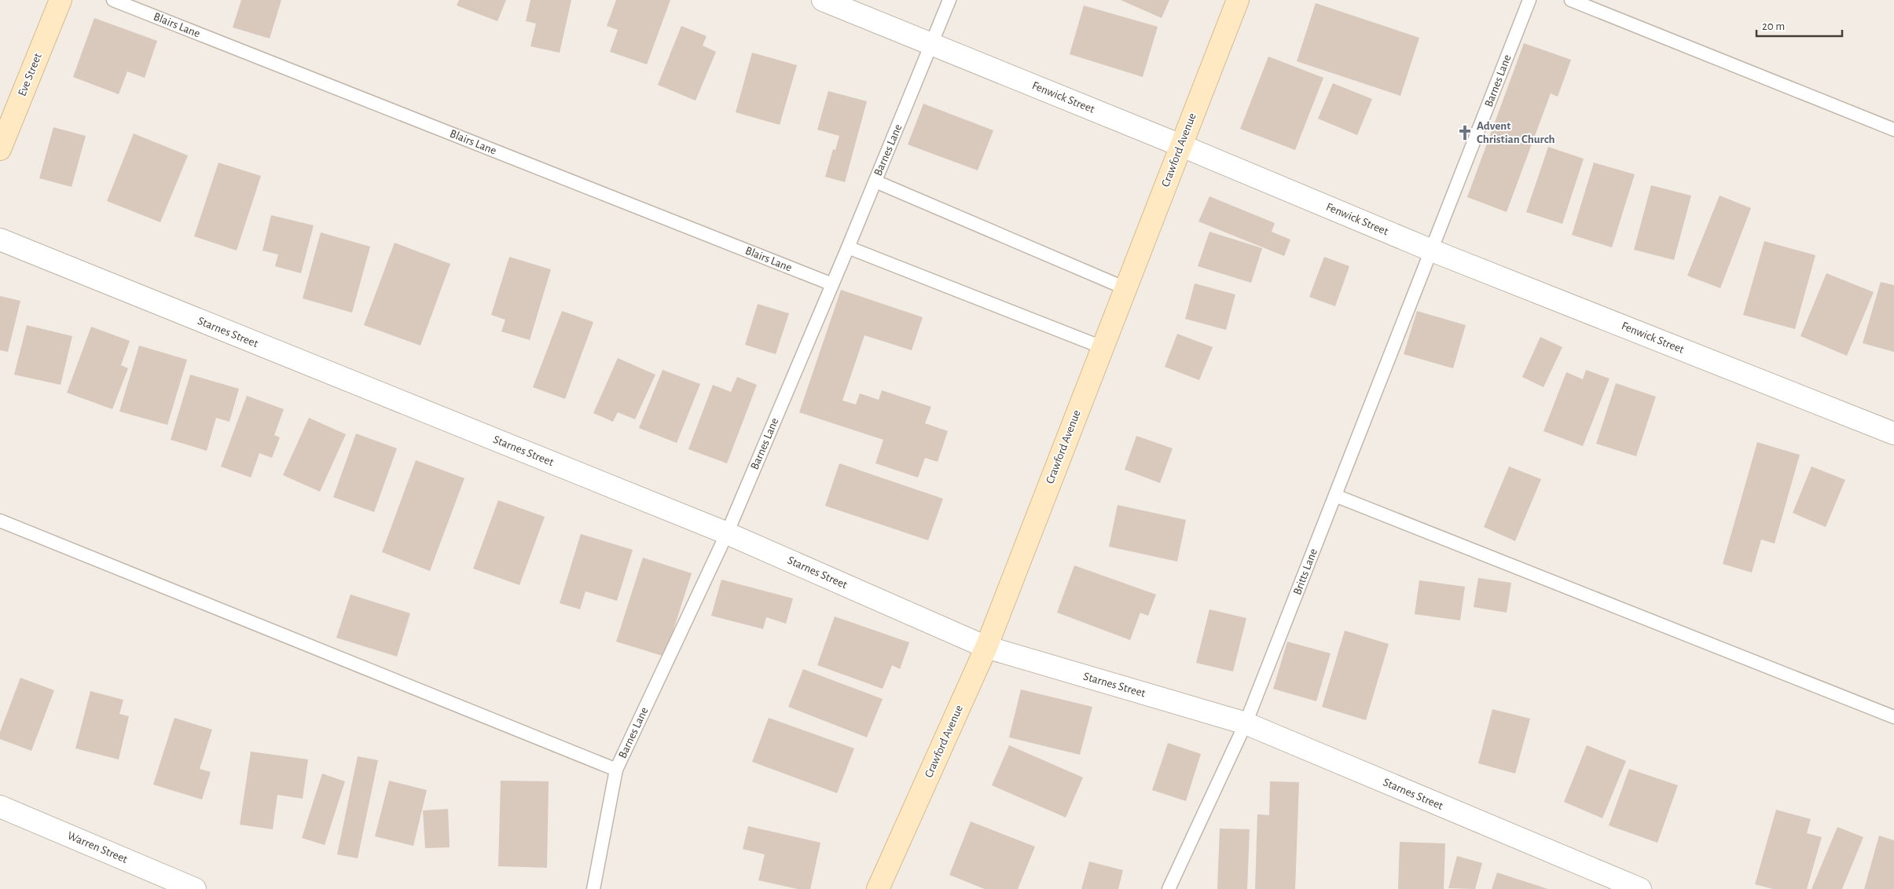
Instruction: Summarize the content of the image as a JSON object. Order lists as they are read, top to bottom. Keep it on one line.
{"streets":{"street":["Eve Street","Fenwick Street","Crawford Avenue","Starnes Street","Warren Street"],"lane":["Blairs Lane","Barnes Lane","Britts Lane"]},"crossings":[["Blairs Lane","Barnes Lane"],["Barnes Lane","Fenwick Street"],["Barnes Lane","Starnes Street"],["Barnes Lane","Britts Lane"],["Fenwick Street","Crawford Avenue"],["Fenwick Street","Britts Lane"],["Crawford Avenue","Starnes Street"],["Starnes Street","Britts Lane"]],"places":{"church":["Advent Christian Church"]},"scale_bar":"20 m"}
